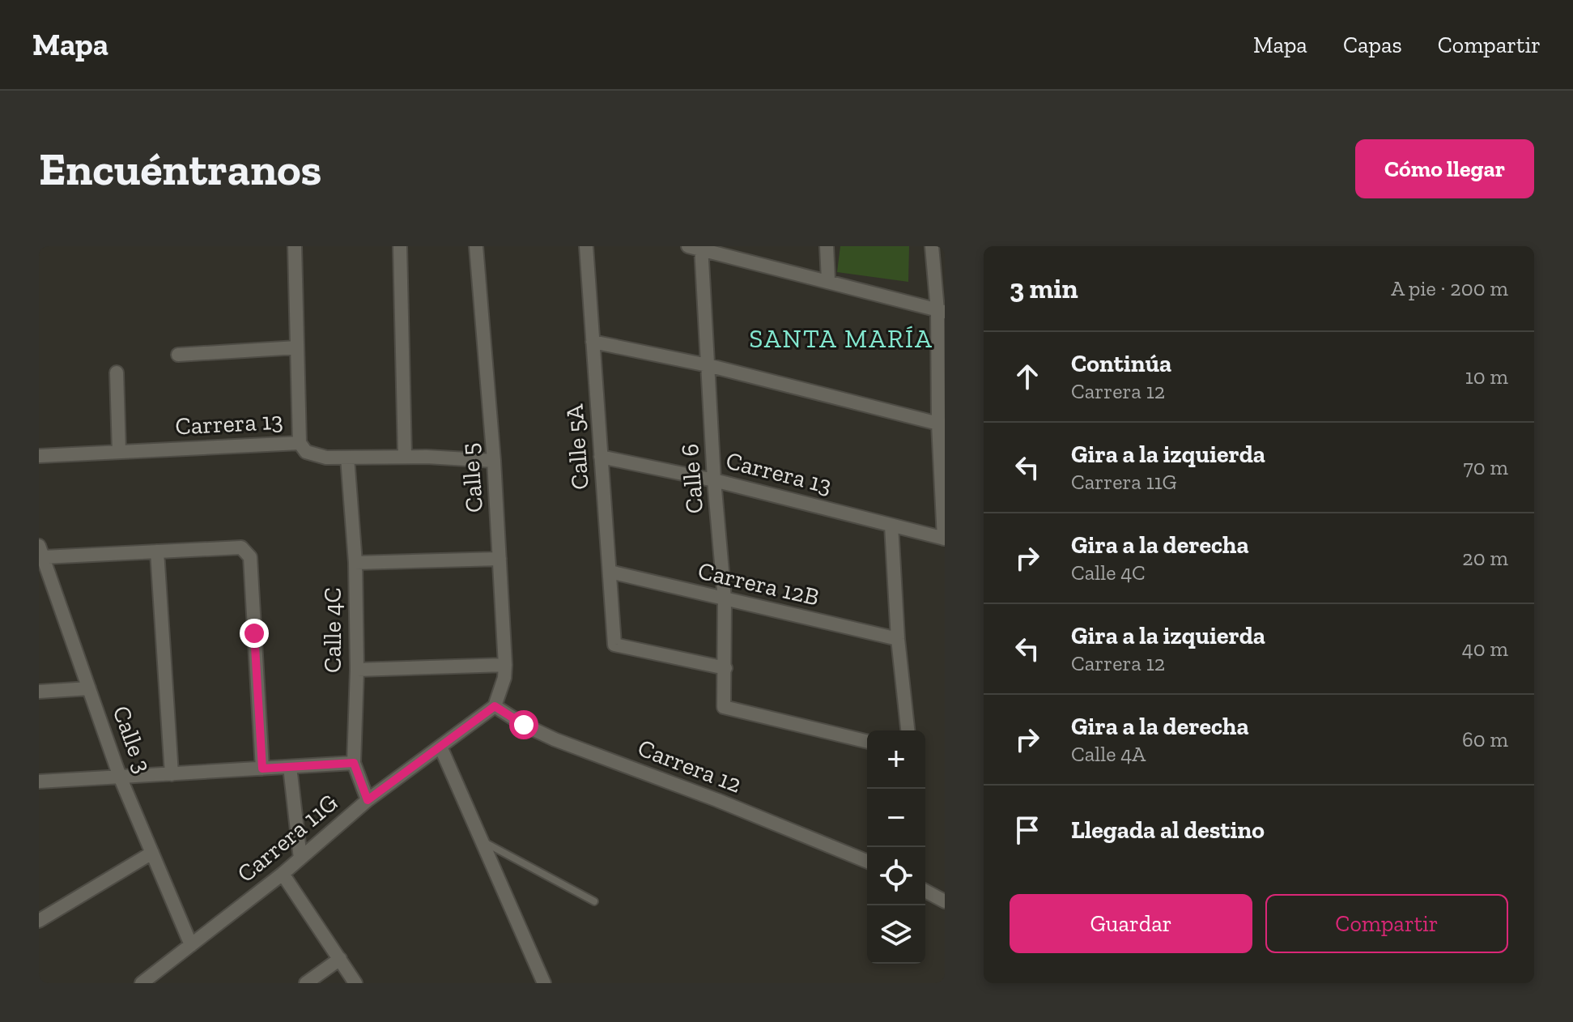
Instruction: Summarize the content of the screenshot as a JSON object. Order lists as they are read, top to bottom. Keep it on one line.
{"streets":{"street":["Carrera 13","Calle 5A","Calle 5","Calle 6","Carrera 12B","Calle 4C","Calle 3","Carrera 12","Carrera 11G"]},"crossings":[["Carrera 13","Calle 5A"],["Carrera 13","Calle 5"],["Carrera 13","Calle 6"],["Carrera 13","Calle 4C"],["Calle 5A","Calle 6"],["Calle 5A","Carrera 12B"],["Calle 5","Carrera 12"],["Calle 5","Carrera 11G"],["Calle 6","Carrera 12B"],["Calle 4C","Carrera 11G"],["Calle 3","Carrera 11G"],["Carrera 12","Carrera 11G"]],"districts":["SANTA MARÍA"],"page":{"header":"Mapa","nav":["Mapa","Capas","Compartir"],"buttons":["Cómo llegar",["Guardar","Compartir"]],"title":"Encuéntranos","heading":["3 min","A pie · 200 m"],"list":[["Continúa","Carrera 12","10 m"],["Gira a la izquierda","Carrera 11G","70 m"],["Gira a la derecha","Calle 4C","20 m"],["Gira a la izquierda","Carrera 12","40 m"],["Gira a la derecha","Calle 4A","60 m"],"Llegada al destino"],"map_buttons":["+","−"]}}
